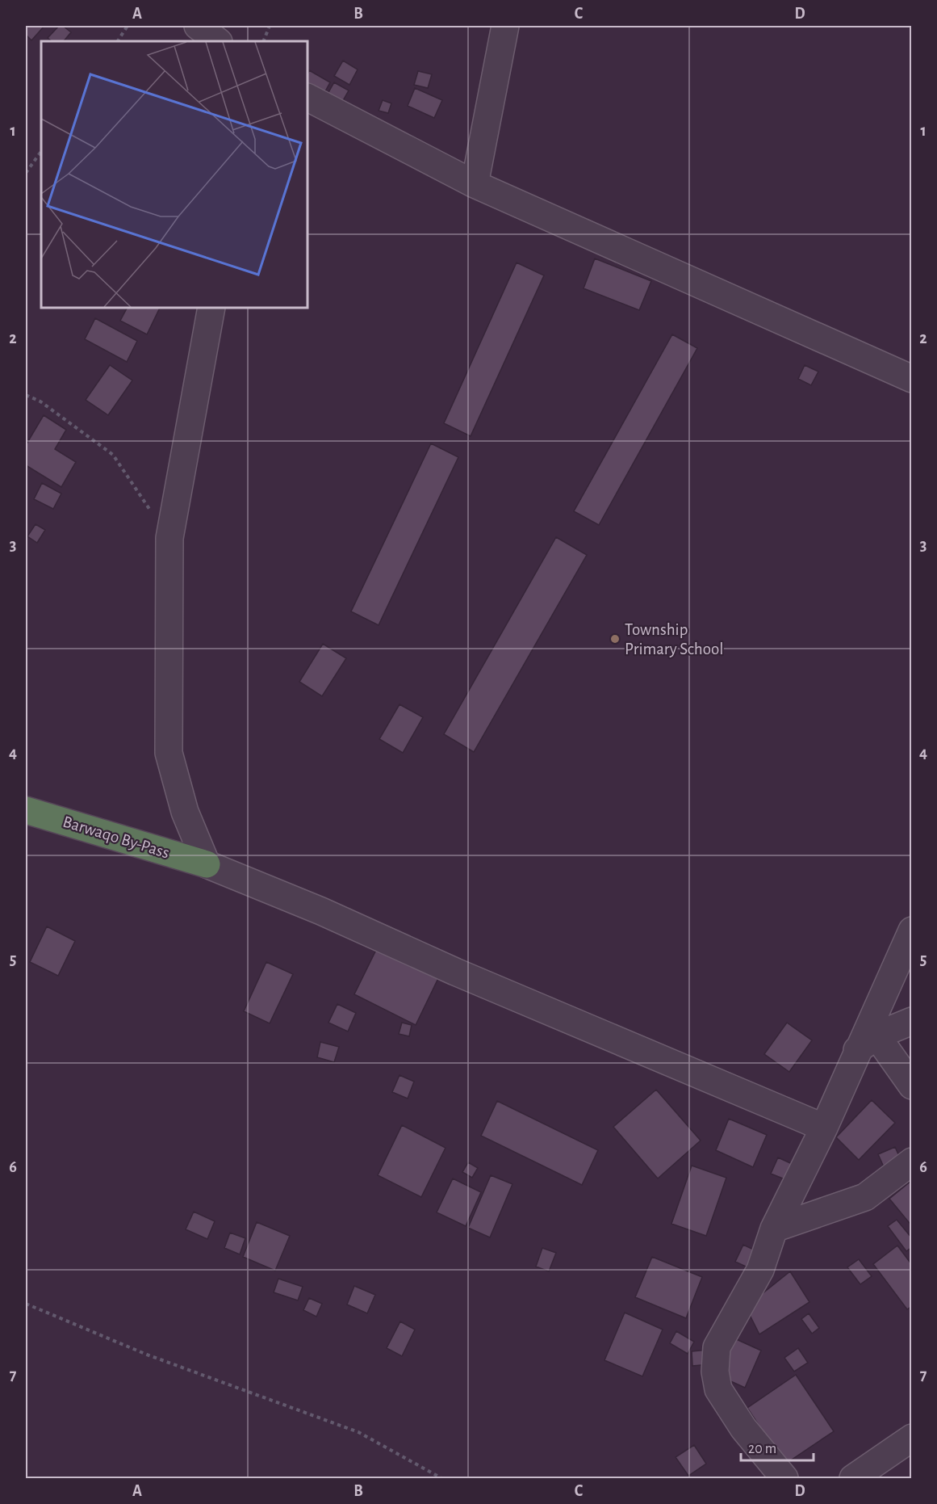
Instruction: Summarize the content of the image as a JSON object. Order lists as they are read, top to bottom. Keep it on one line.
{"streets":{"highway":["Barwaqo By-Pass"]},"places":["Township Primary School"],"scale_bar":"20 m","grid":{"columns":["A","B","C","D"],"rows":["1","2","3","4","5","6","7"]}}
